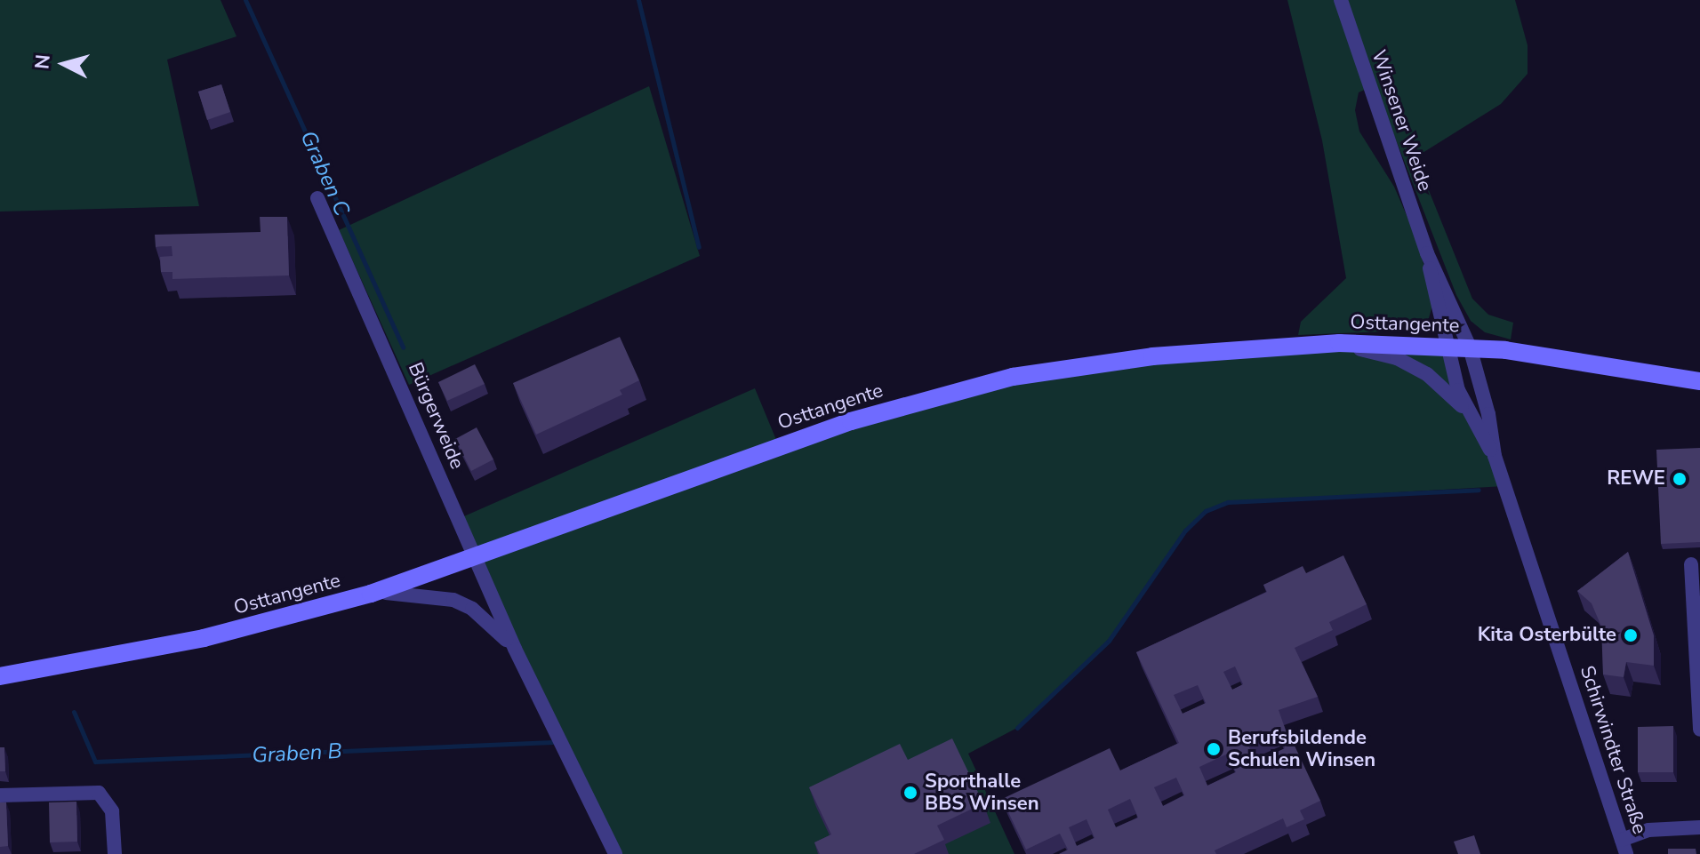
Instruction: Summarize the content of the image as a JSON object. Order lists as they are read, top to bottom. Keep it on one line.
{"streets":{"main road":["Osttangente"],"street":["Winsener Weide","Bürgerweide","Schirwindter Straße"]},"crossings":[["Winsener Weide","Osttangente"],["Winsener Weide","Schirwindter Straße"],["Osttangente","Bürgerweide"],["Osttangente","Schirwindter Straße"]],"water":["Graben C","Graben B"],"places":["REWE","Kita Osterbülte","Berufsbildende Schulen Winsen","Sporthalle BBS Winsen"],"north":"left"}
